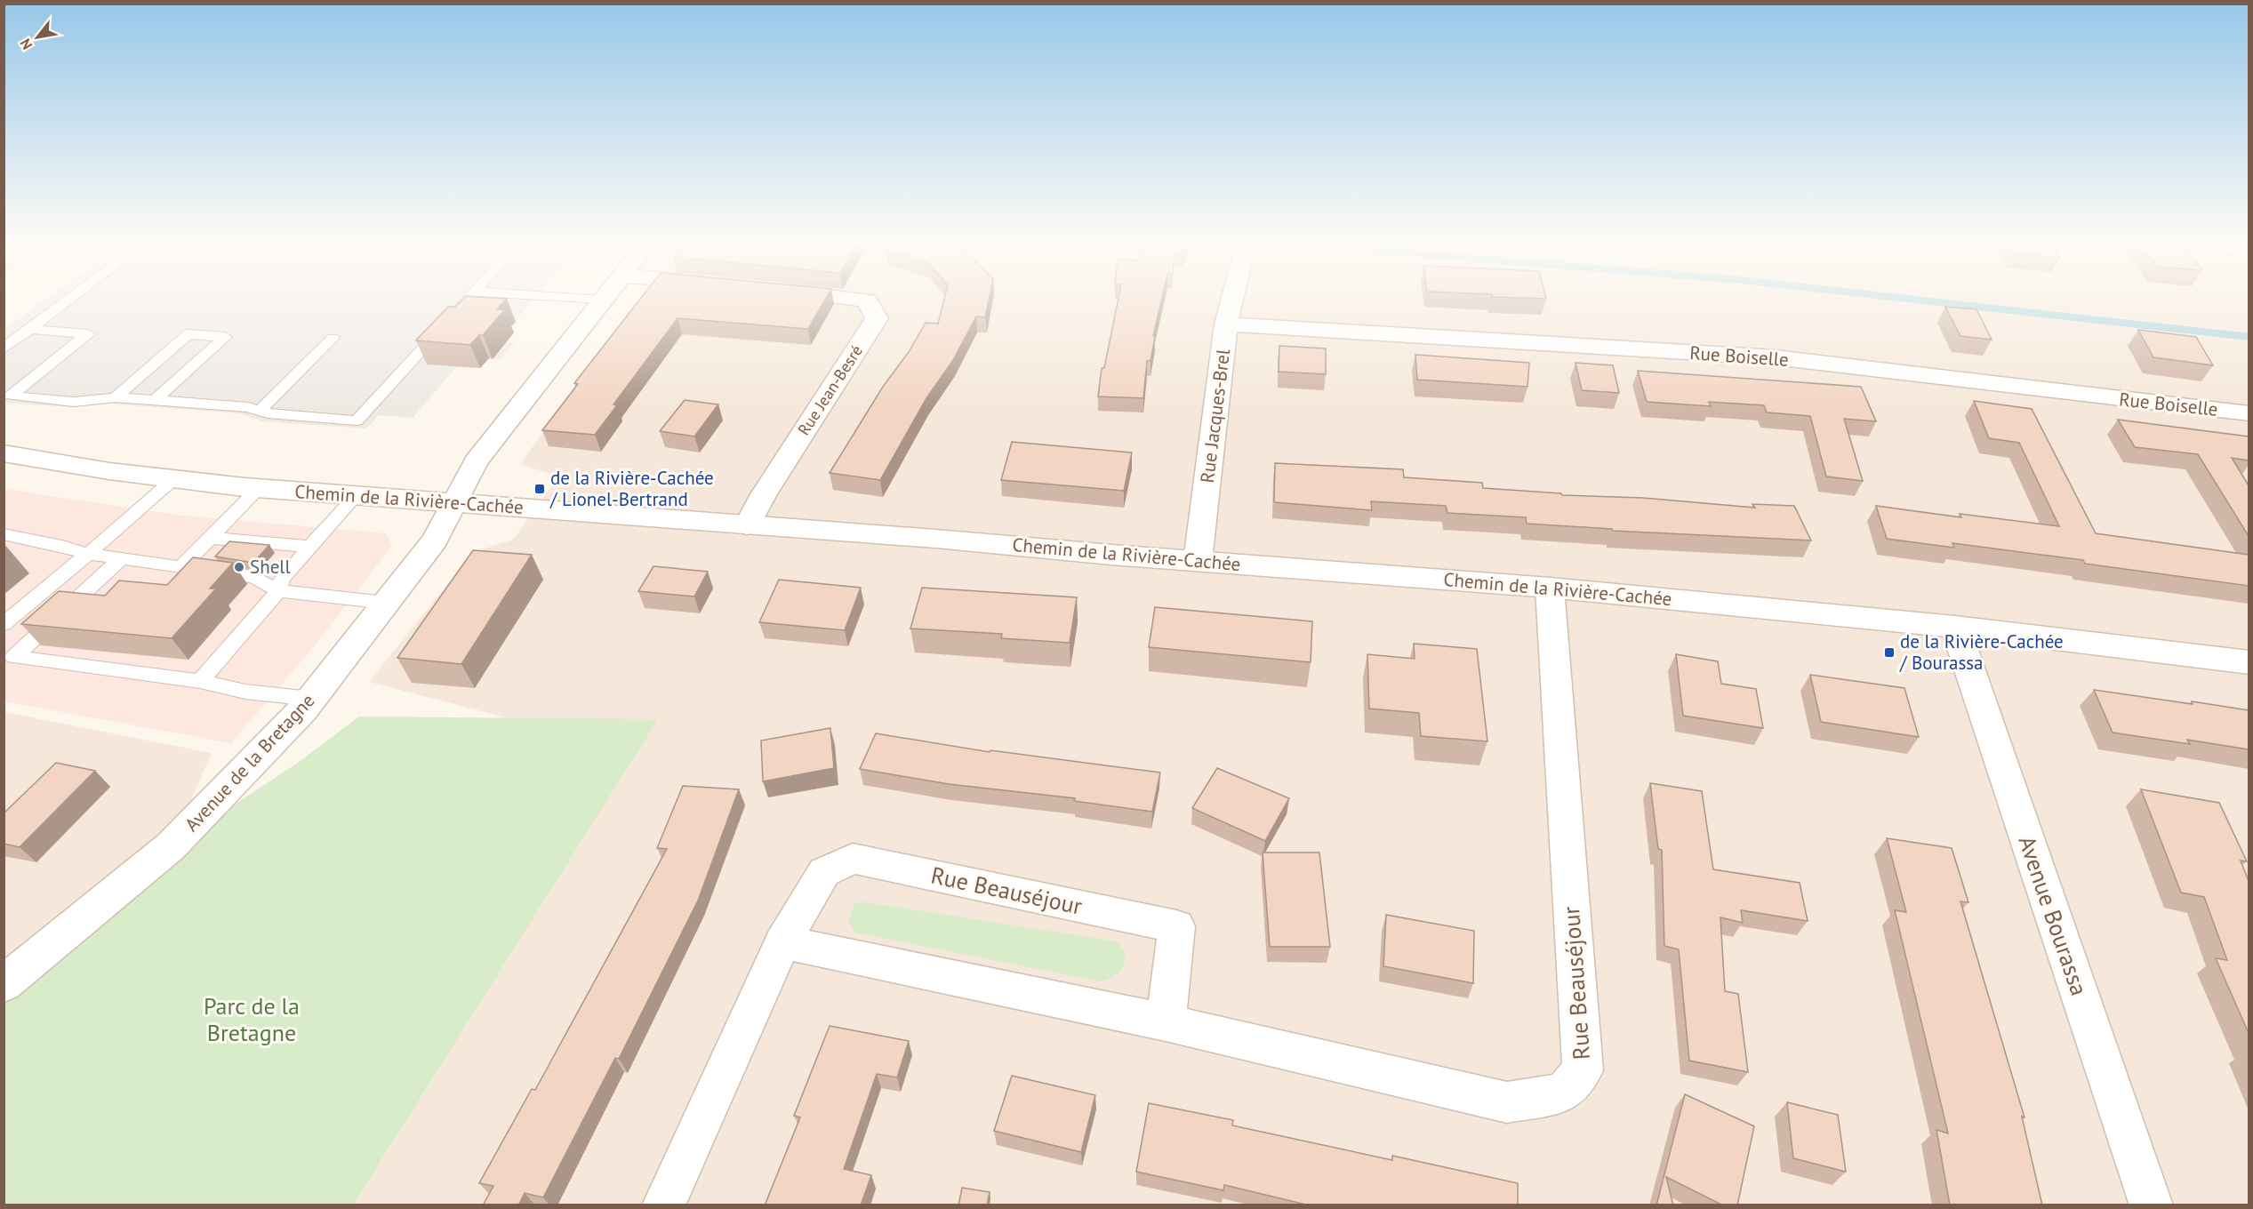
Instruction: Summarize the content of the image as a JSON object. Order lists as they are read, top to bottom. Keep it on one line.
{"streets":{"street":["Rue Boiselle","Rue Jean-Besré","Rue Jacques-Brel","Chemin de la Rivière-Cachée","Avenue de la Bretagne","Rue Beauséjour","Avenue Bourassa"]},"crossings":[["Rue Boiselle","Rue Jacques-Brel"],["Rue Jean-Besré","Chemin de la Rivière-Cachée"],["Rue Jacques-Brel","Chemin de la Rivière-Cachée"],["Chemin de la Rivière-Cachée","Avenue de la Bretagne"],["Chemin de la Rivière-Cachée","Rue Beauséjour"],["Chemin de la Rivière-Cachée","Avenue Bourassa"]],"parks":["Parc de la Bretagne"],"places":{"transit":["de la Rivière-Cachée / Lionel-Bertrand","de la Rivière-Cachée / Bourassa"],"other":["Shell"]},"north":"bottom left"}
